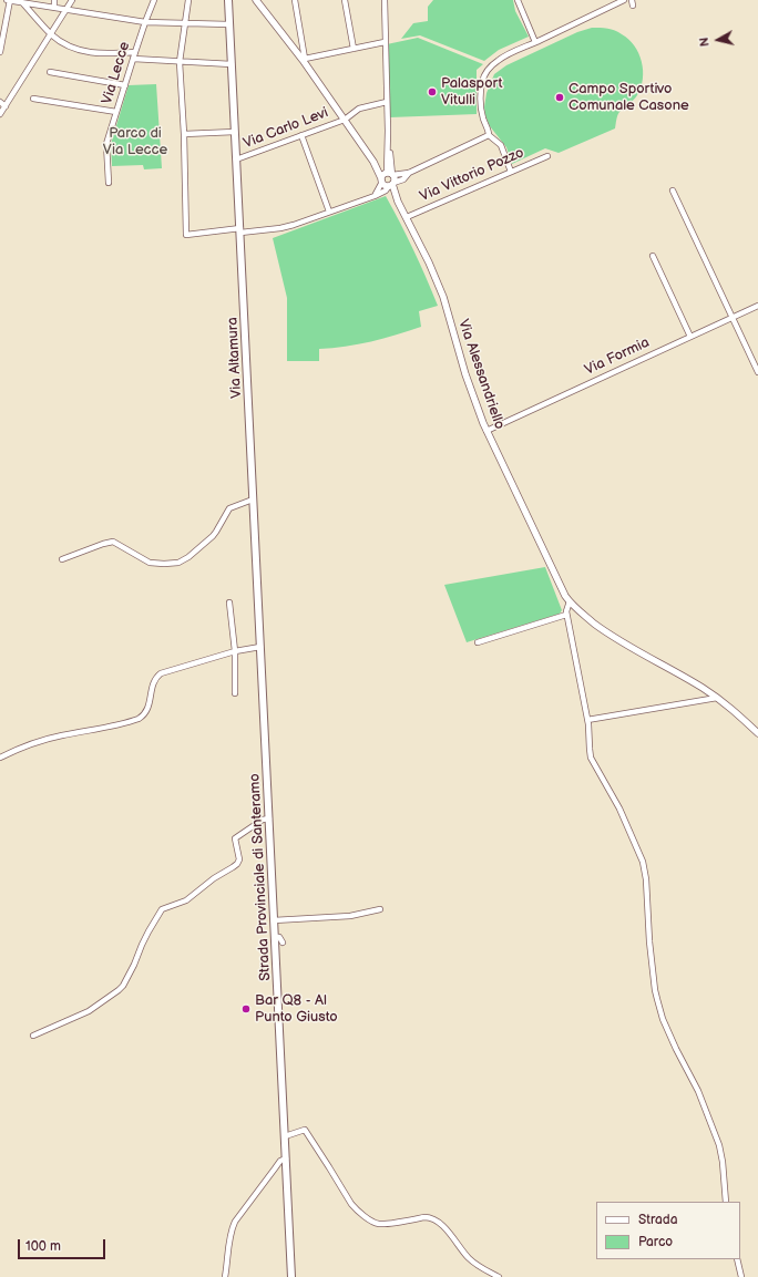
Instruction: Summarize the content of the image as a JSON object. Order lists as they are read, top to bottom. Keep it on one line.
{"streets":{"main road":["Via Altamura","Strada Provinciale di Santeramo"],"street":["Via Lecce","Via Carlo Levi","Via Vittorio Pozzo","Via Formia","Via Alessandriello"]},"crossings":[["Via Carlo Levi","Via Altamura"],["Via Vittorio Pozzo","Via Alessandriello"],["Via Formia","Via Alessandriello"],["Via Altamura","Strada Provinciale di Santeramo"]],"parks":["Parco di Via Lecce"],"places":["Palasport Vitulli","Campo Sportivo Comunale Casone","Bar Q8 - Al Punto Giusto"],"legend":["Strada","Parco"],"scale_bar":"100 m","north":"left"}
